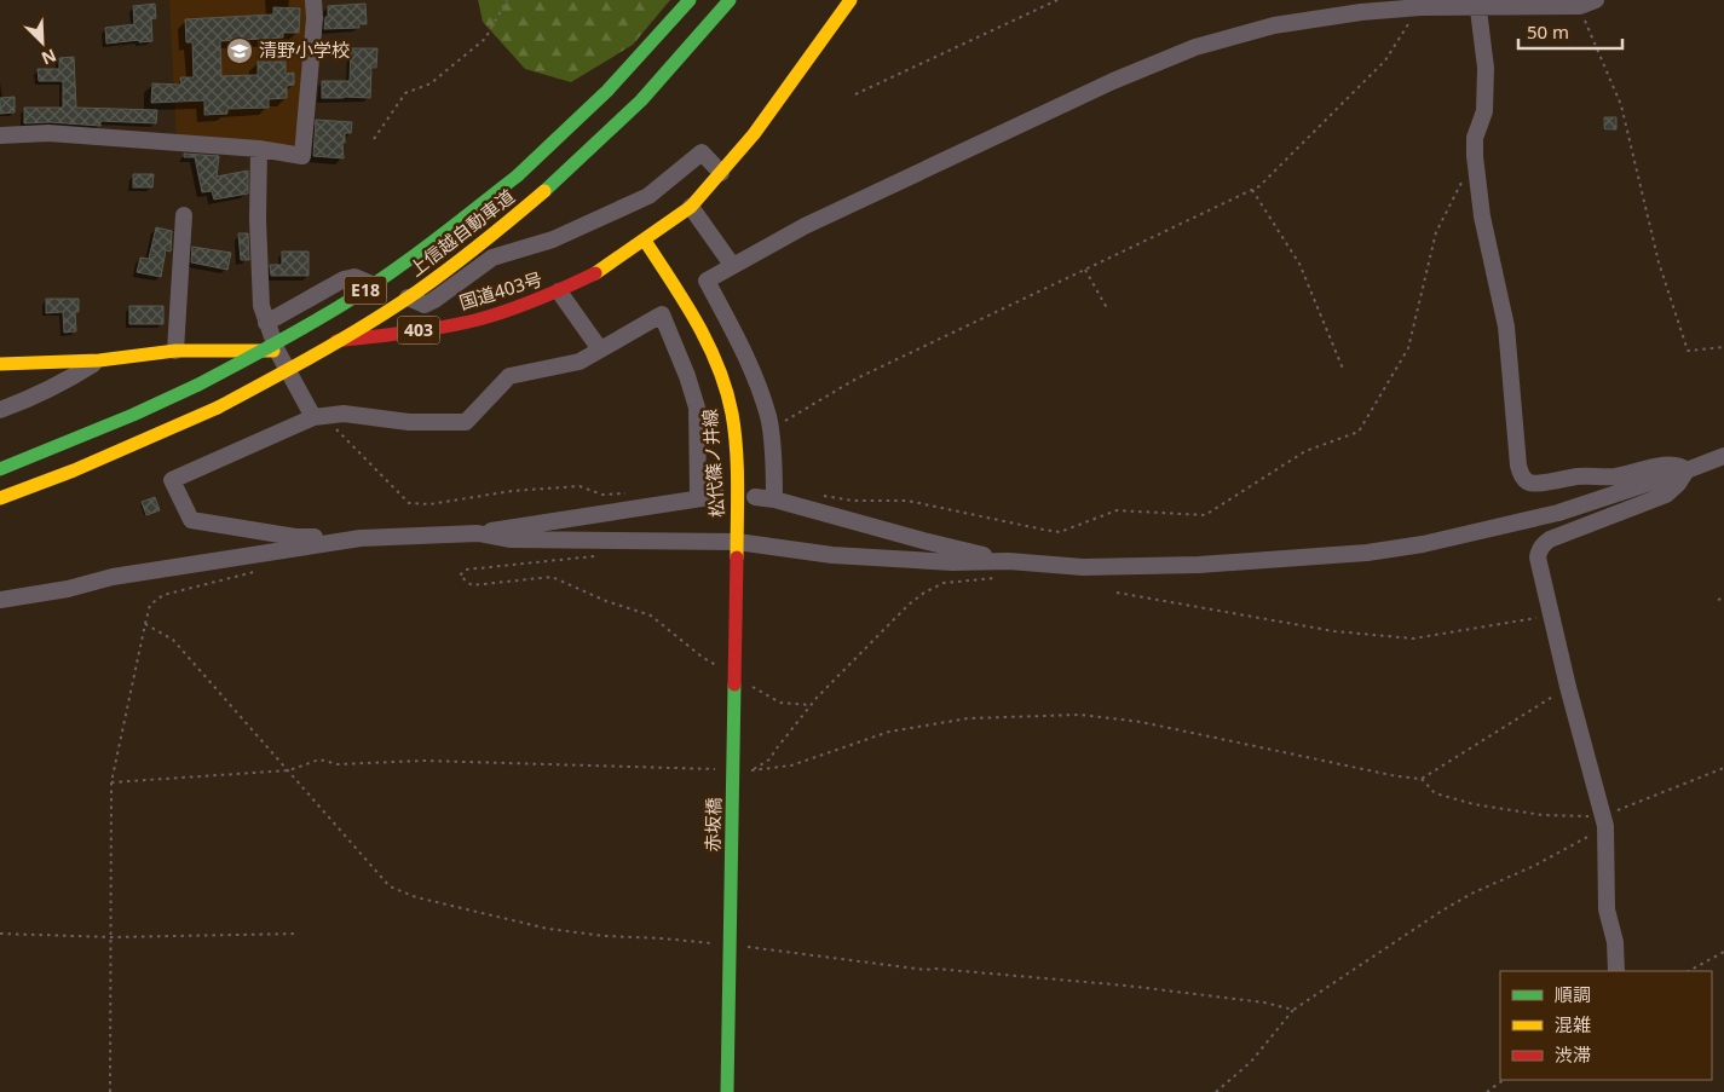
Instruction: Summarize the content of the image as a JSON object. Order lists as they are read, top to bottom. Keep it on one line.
{"streets":{"main road":["上信越自動車道","E18","国道403号","403","松代篠ノ井線","赤坂橋"]},"crossings":[["国道403号","松代篠ノ井線"],["松代篠ノ井線","赤坂橋"]],"places":{"school or university":["清野小学校"]},"legend":["順調","混雑","渋滞"],"scale_bar":"50 m","north":"bottom right"}
